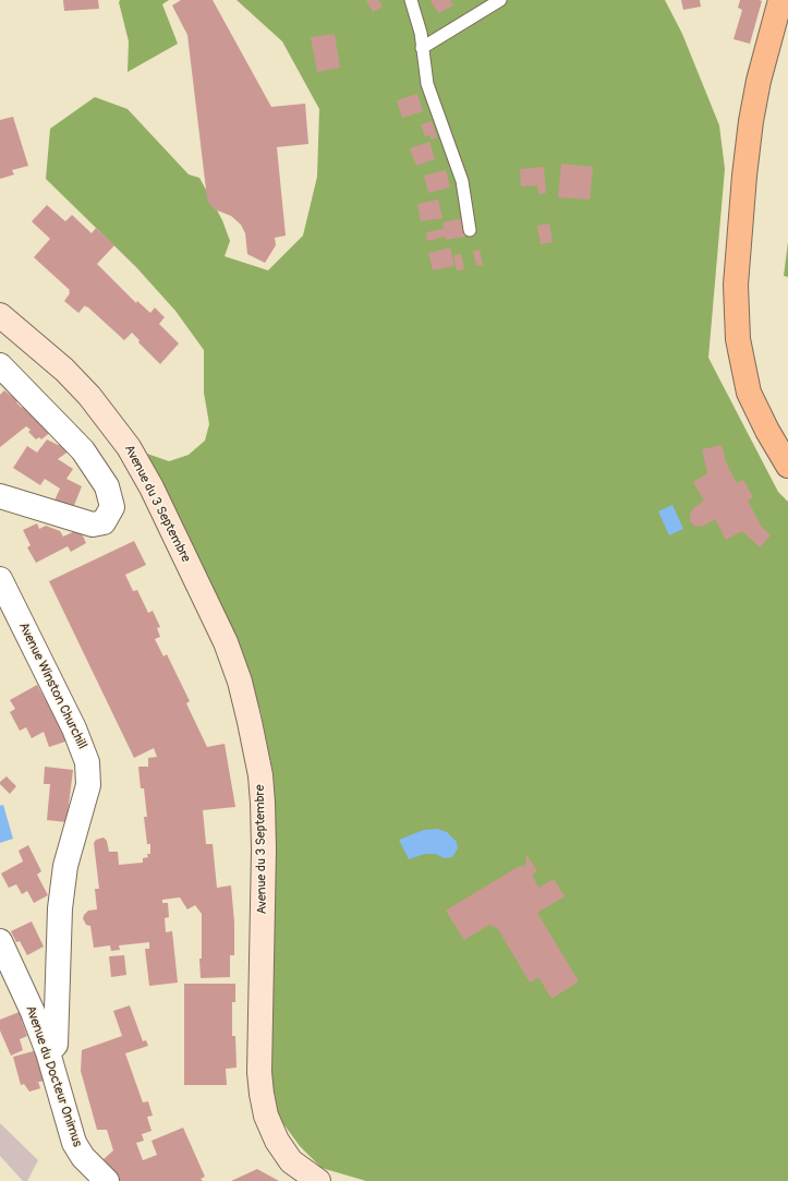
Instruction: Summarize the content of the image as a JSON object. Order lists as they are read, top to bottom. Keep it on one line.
{"streets":{"main road":["Avenue du 3 Septembre"],"street":["Avenue Winston Churchill","Avenue du Docteur Onimus"]},"crossings":[["Avenue Winston Churchill","Avenue du Docteur Onimus"]]}
